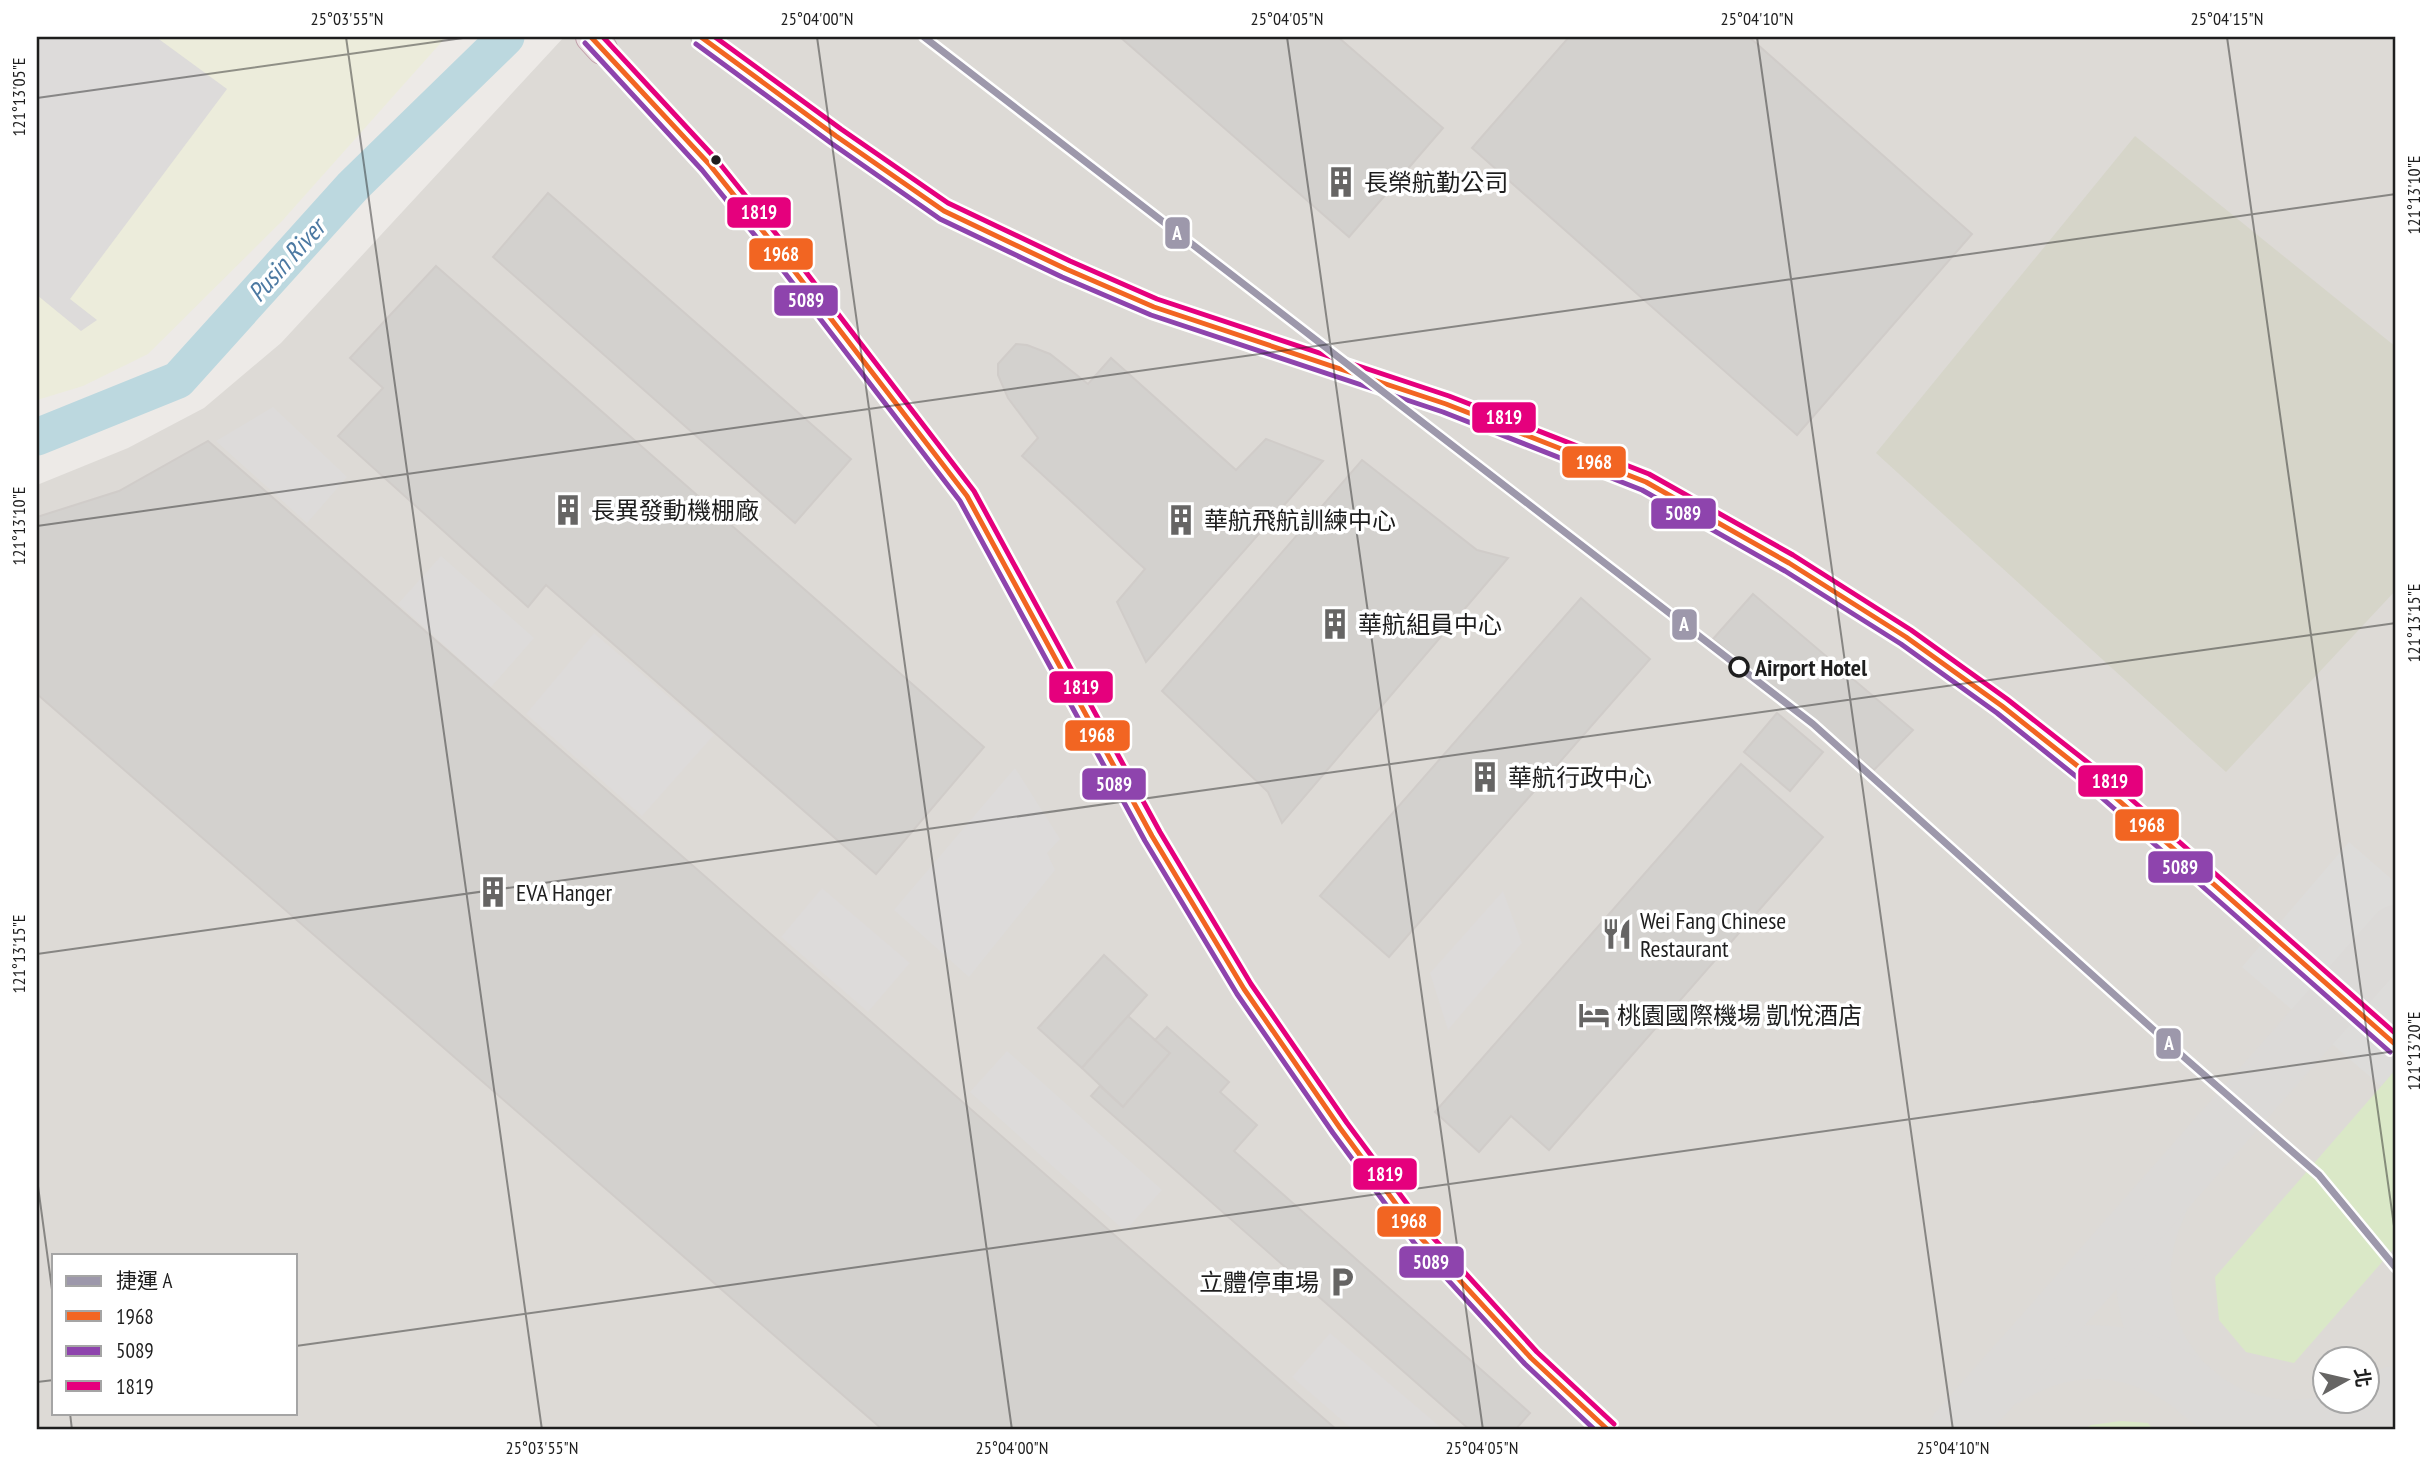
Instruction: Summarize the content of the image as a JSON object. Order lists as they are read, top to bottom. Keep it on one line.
{"water":["Pusin River"],"places":{"building":["長榮航勤公司","長異發動機棚廠","華航飛航訓練中心","華航組員中心","華航行政中心","EVA Hanger"],"other":["Airport Hotel"],"restaurant":["Wei Fang Chinese Restaurant"],"hotel":["桃園國際機場 凱悅酒店"],"parking":["立體停車場"]},"lines":["metro line A","transit line 1968","transit line 1819","transit line 5089"],"legend":["捷運 A","1968","5089","1819"],"north":"right","coordinates":["25°03'55\"N","25°04'00\"N","25°04'05\"N","25°04'10\"N","25°04'15\"N","121°13'05\"E","121°13'10\"E","121°13'15\"E","121°13'20\"E"]}
